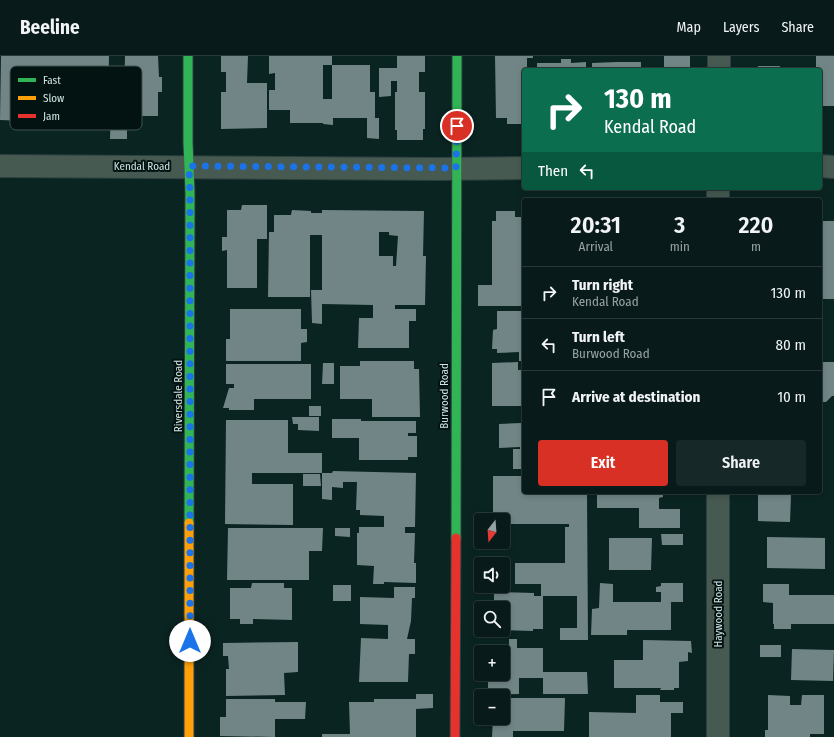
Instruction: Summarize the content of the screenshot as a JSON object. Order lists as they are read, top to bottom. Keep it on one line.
{"streets":{"street":["Kendal Road","Riversdale Road","Burwood Road","Haywood Road"]},"crossings":[["Kendal Road","Riversdale Road"],["Kendal Road","Burwood Road"]],"legend":["Fast","Slow","Jam"],"north":"bottom","page":{"header":"Beeline","nav":["Map","Layers","Share"],"turn":["130 m","Kendal Road"],"then":"Then","eta":["20:31","Arrival","3","min","220","m"],"list":[{"name":"Turn right","note":"Kendal Road","value":"130 m"},{"name":"Turn left","note":"Burwood Road","value":"80 m"},{"name":"Arrive at destination","value":"10 m"}],"buttons":["Exit","Share"],"map_buttons":["+","−"]}}
